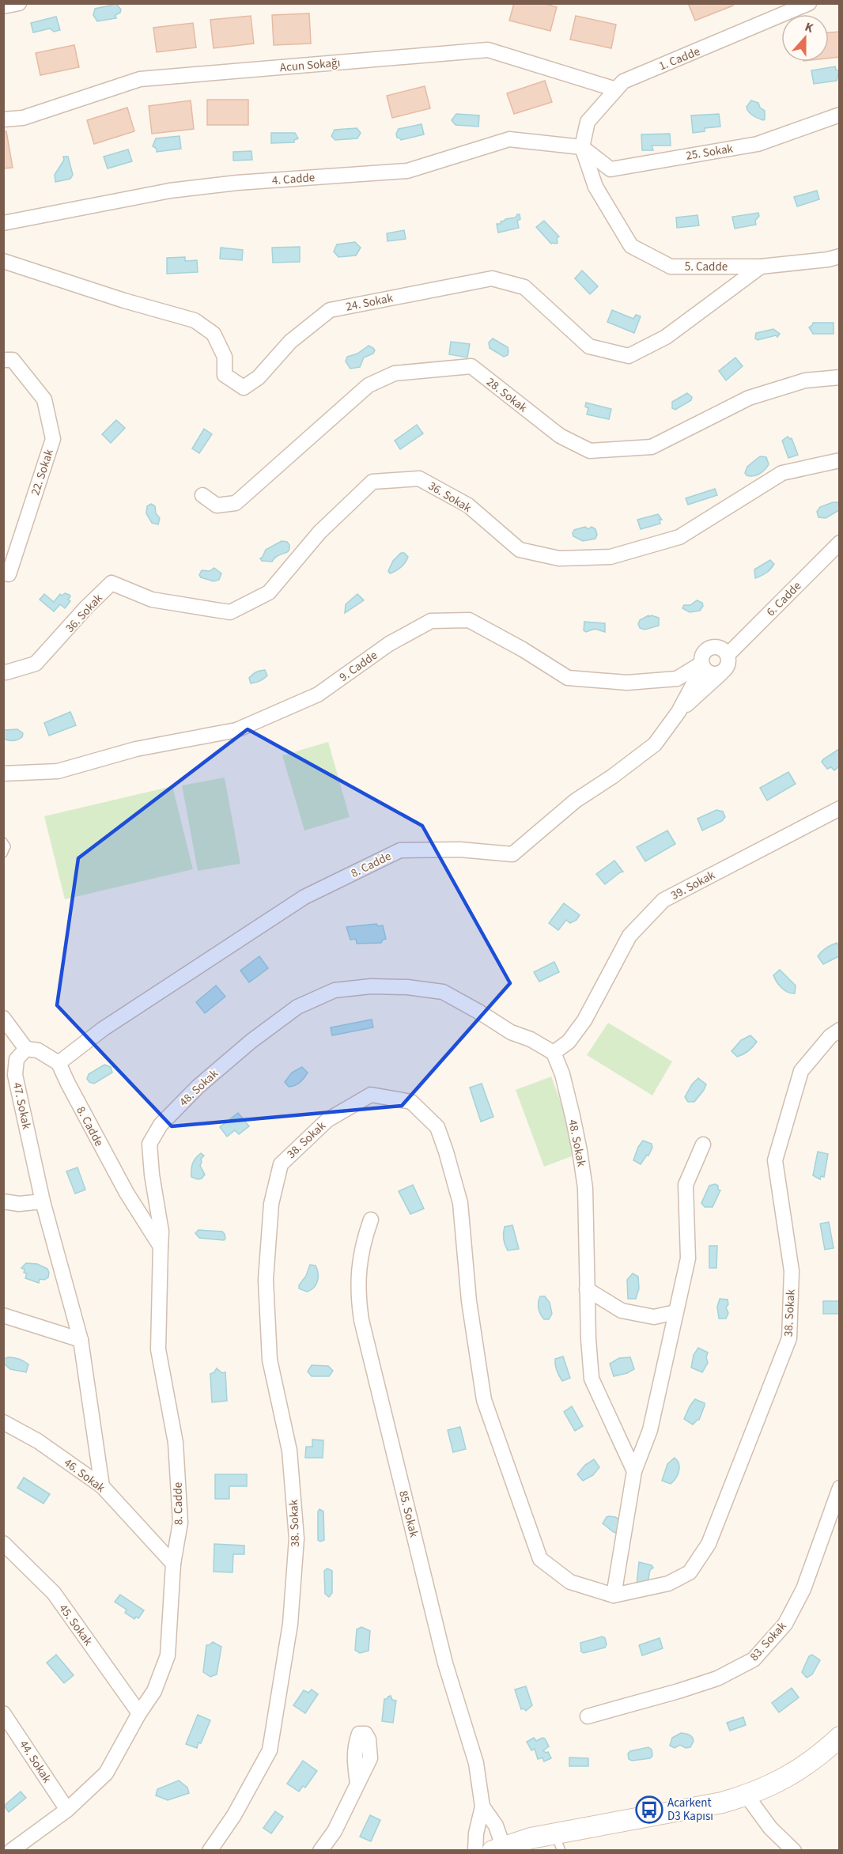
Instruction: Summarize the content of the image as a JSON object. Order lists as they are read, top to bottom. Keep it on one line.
{"streets":{"street":["1. Cadde","Acun Sokağı","25. Sokak","4. Cadde","5. Cadde","24. Sokak","28. Sokak","22. Sokak","36. Sokak","6. Cadde","9. Cadde","8. Cadde","39. Sokak","48. Sokak","47. Sokak","38. Sokak","46. Sokak","85. Sokak","45. Sokak","83. Sokak","44. Sokak"]},"crossings":[["1. Cadde","Acun Sokağı"],["1. Cadde","25. Sokak"],["1. Cadde","4. Cadde"],["1. Cadde","5. Cadde"],["25. Sokak","4. Cadde"],["25. Sokak","5. Cadde"],["4. Cadde","5. Cadde"],["5. Cadde","24. Sokak"],["6. Cadde","9. Cadde"],["6. Cadde","8. Cadde"],["9. Cadde","8. Cadde"],["8. Cadde","48. Sokak"],["8. Cadde","46. Sokak"],["8. Cadde","45. Sokak"],["8. Cadde","44. Sokak"],["39. Sokak","48. Sokak"],["47. Sokak","46. Sokak"]],"places":{"bus stop":["Acarkent D3 Kapısı"]},"north":"top"}
